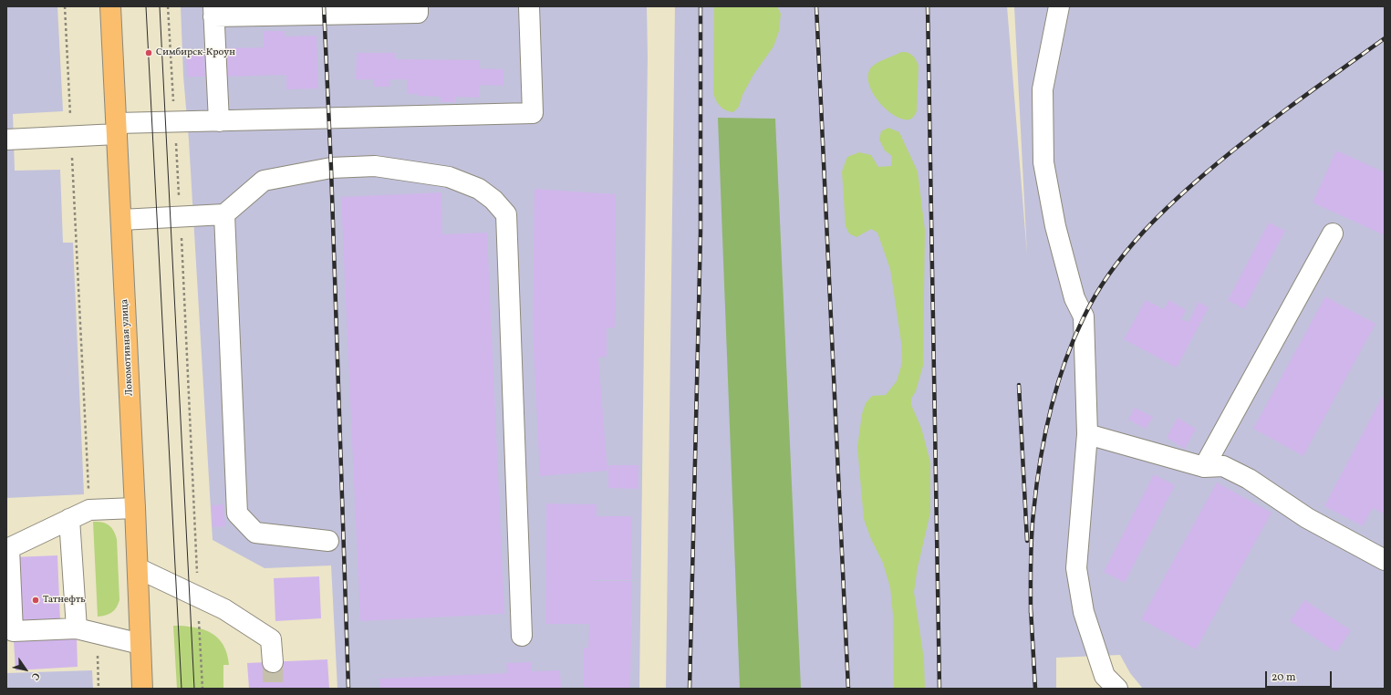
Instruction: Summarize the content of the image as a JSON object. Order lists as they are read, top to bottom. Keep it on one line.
{"streets":{"main road":["Локомотивная улица"]},"places":["Симбирск-Кроун","Татнефть"],"scale_bar":"20 m","north":"bottom right"}
